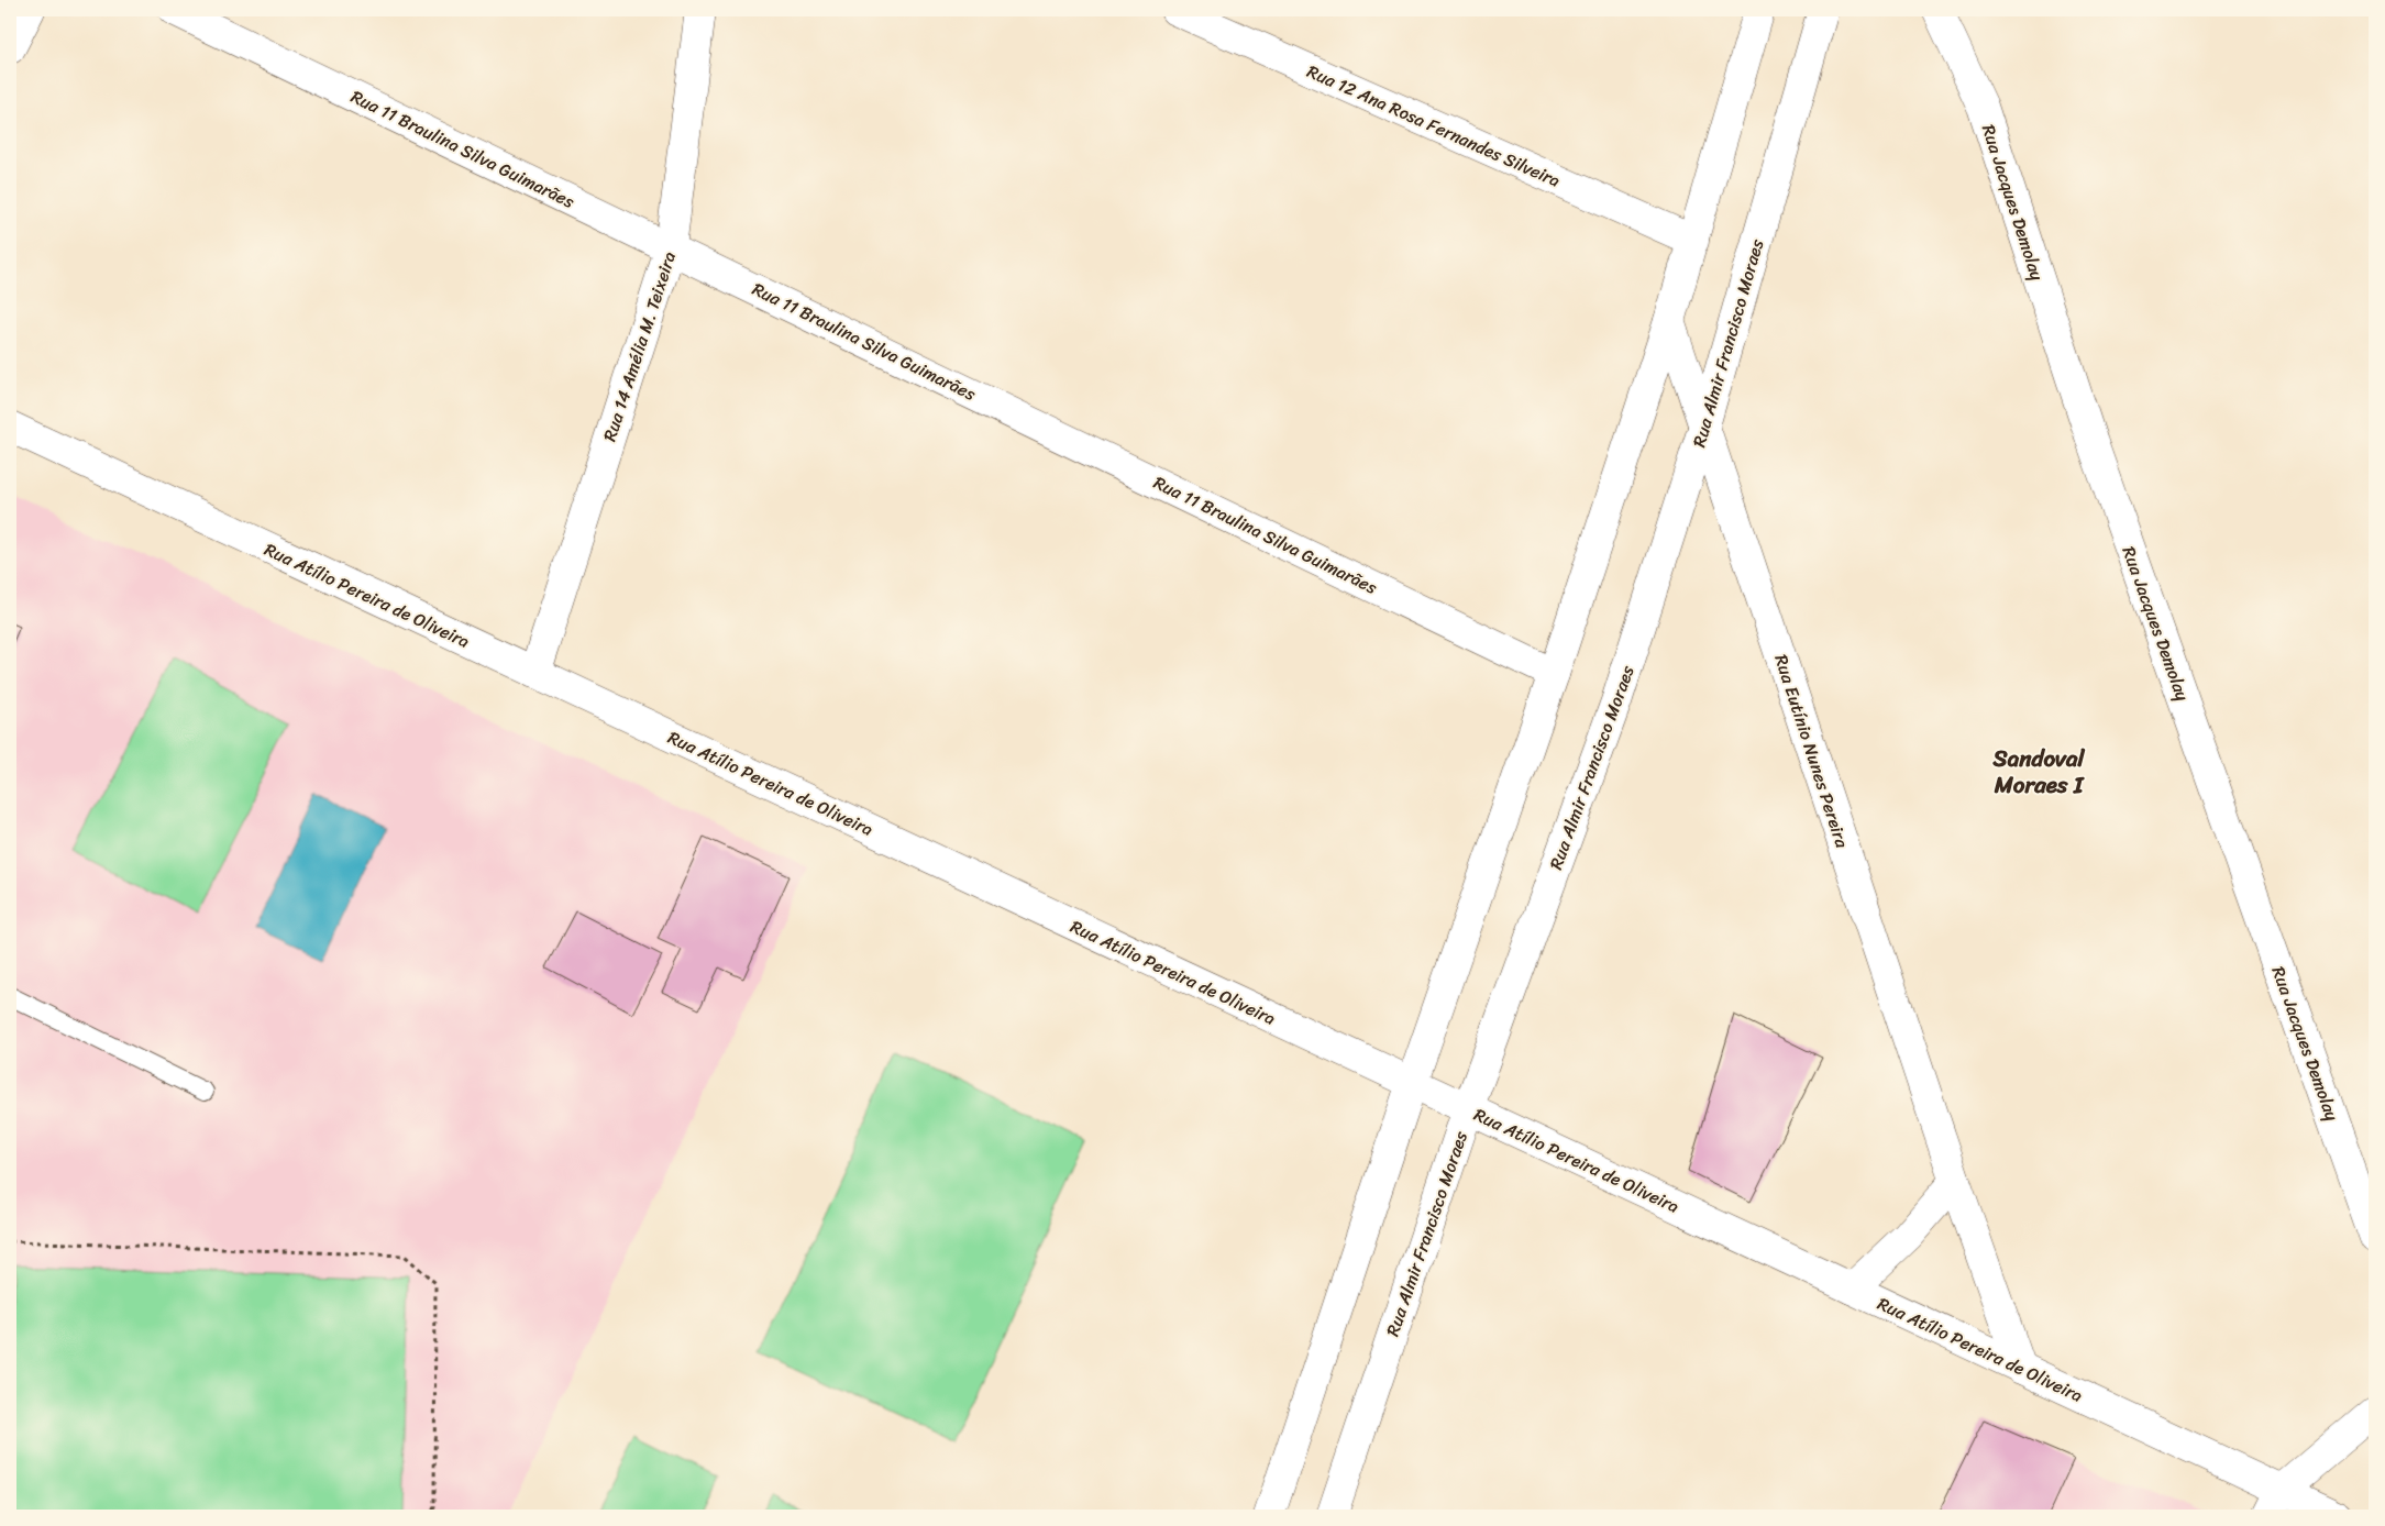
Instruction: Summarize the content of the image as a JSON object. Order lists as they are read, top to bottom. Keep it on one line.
{"streets":{"street":["Rua 12 Ana Rosa Fernandes Silveira","Rua 11 Braulina Silva Guimarães","Rua Jacques Demolay","Rua Almir Francisco Moraes","Rua 14 Amélia M. Teixeira","Rua Atílio Pereira de Oliveira","Rua Eutínio Nunes Pereira"]},"crossings":[["Rua 11 Braulina Silva Guimarães","Rua 14 Amélia M. Teixeira"],["Rua Almir Francisco Moraes","Rua Atílio Pereira de Oliveira"],["Rua Almir Francisco Moraes","Rua Eutínio Nunes Pereira"],["Rua 14 Amélia M. Teixeira","Rua Atílio Pereira de Oliveira"],["Rua Atílio Pereira de Oliveira","Rua Eutínio Nunes Pereira"]],"districts":["Sandoval Moraes I"]}
